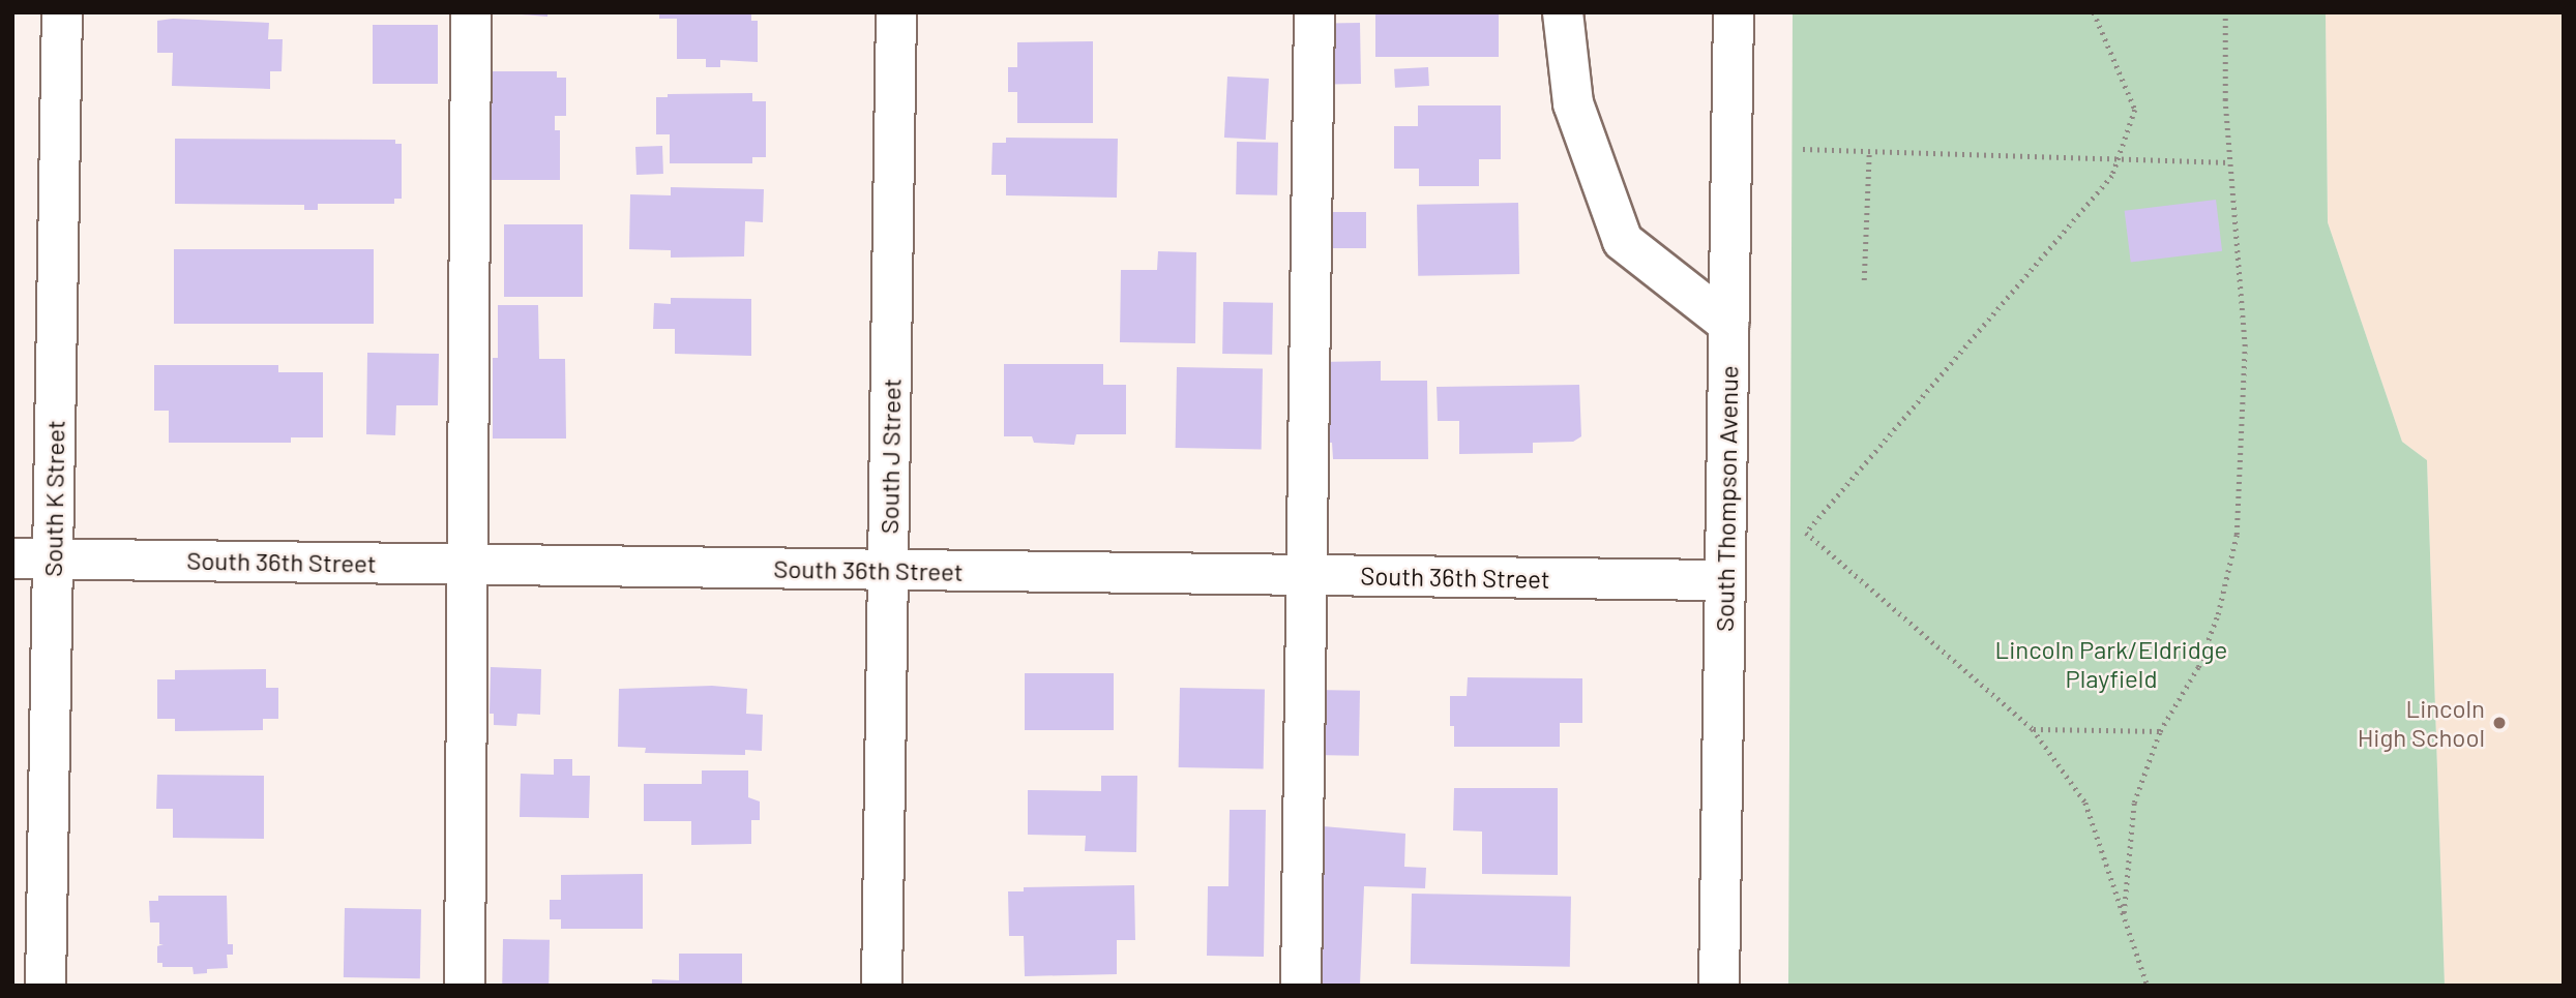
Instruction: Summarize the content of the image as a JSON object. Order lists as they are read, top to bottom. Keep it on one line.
{"streets":{"street":["South J Street","South K Street","South Thompson Avenue","South 36th Street"]},"crossings":[["South J Street","South 36th Street"],["South K Street","South 36th Street"],["South Thompson Avenue","South 36th Street"]],"parks":["Lincoln Park/Eldridge Playfield"],"places":["Lincoln High School"]}
